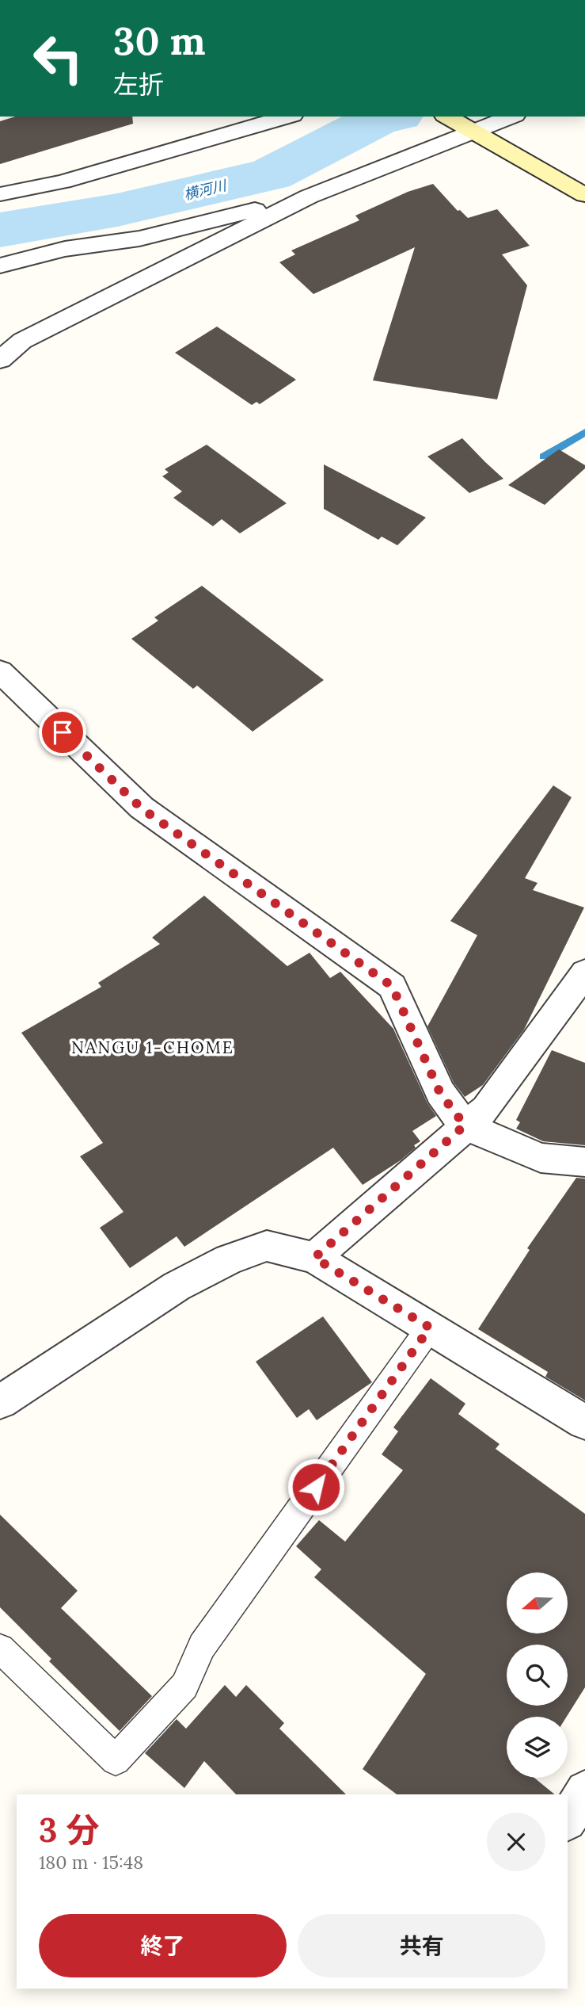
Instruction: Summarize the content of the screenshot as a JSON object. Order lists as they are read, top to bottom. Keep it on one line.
{"districts":["NANGU 1-CHOME"],"water":["横河川"],"north":"left","page":{"turn":["30 m","左折"],"heading":["3 分","180 m · 15:48"],"buttons":["終了","共有"]}}
